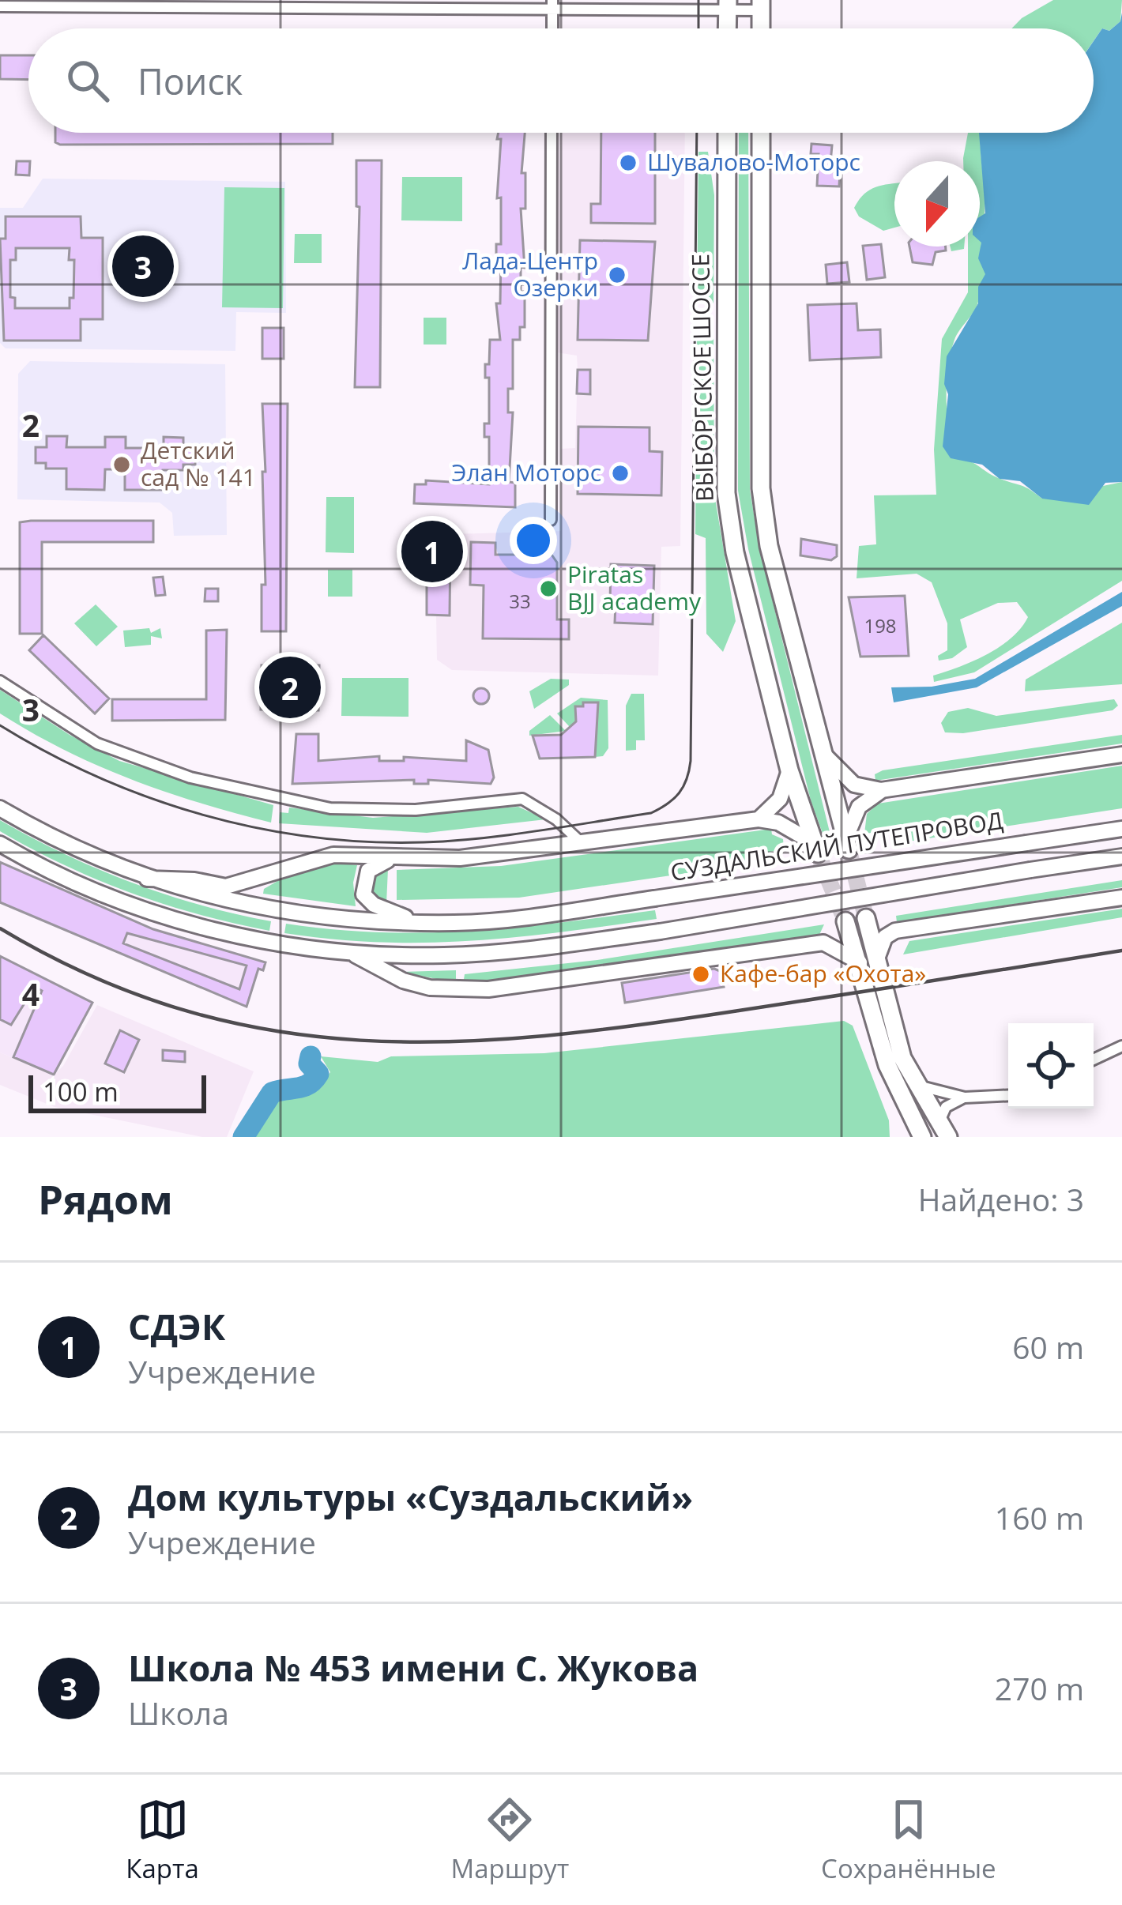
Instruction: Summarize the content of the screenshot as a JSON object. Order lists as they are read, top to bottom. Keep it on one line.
{"streets":{"main road":["ВЫБОРГСКОЕ ШОССЕ","СУЗДАЛЬСКИЙ ПУТЕПРОВОД"]},"places":["Шувалово-Моторс","Лада-Центр Озерки","Детский сад № 141","Элан Моторс","Piratas BJJ academy","Кафе-бар «Охота»"],"house_numbers":["33","198"],"scale_bar":"100 m","north":"bottom","page":{"search":"Поиск","pins":["3","1","2"],"scale":"100 m","heading":["Рядом","Найдено: 3"],"list":[{"mark":"1","name":"СДЭК","note":"Учреждение","value":"60 m"},{"mark":"2","name":"Дом культуры «Суздальский»","note":"Учреждение","value":"160 m"},{"mark":"3","name":"Школа № 453 имени С. Жукова","note":"Школа","value":"270 m"}],"nav":["Карта","Маршрут","Сохранённые"]},"grid":{"rows":["2","3","4"]}}
